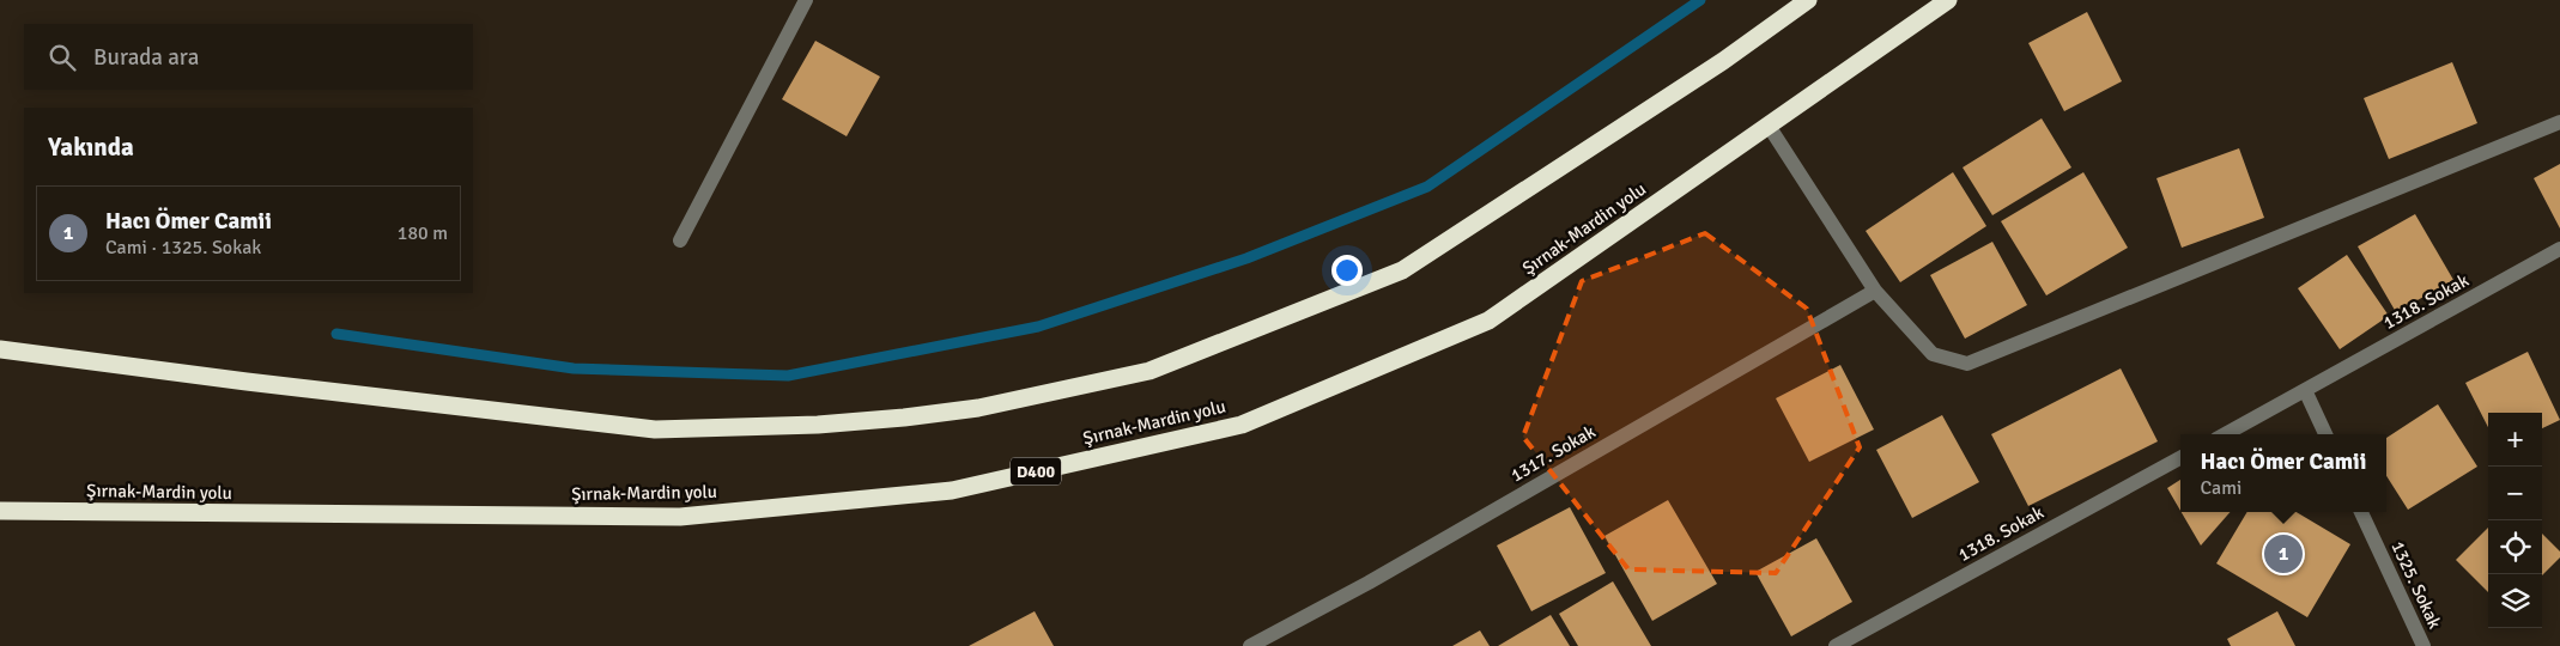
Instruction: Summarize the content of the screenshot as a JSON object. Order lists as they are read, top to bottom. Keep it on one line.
{"streets":{"highway":["Şırnak-Mardin yolu","D400"],"street":["1318. Sokak","1317. Sokak","1325. Sokak"]},"page":{"search":"Burada ara","heading":"Yakında","list":[{"mark":"1","name":"Hacı Ömer Camii","note":"Cami · 1325. Sokak","value":"180 m"}],"map_buttons":["+","−"],"popup":["Hacı Ömer Camii","Cami"],"pins":"1"}}
